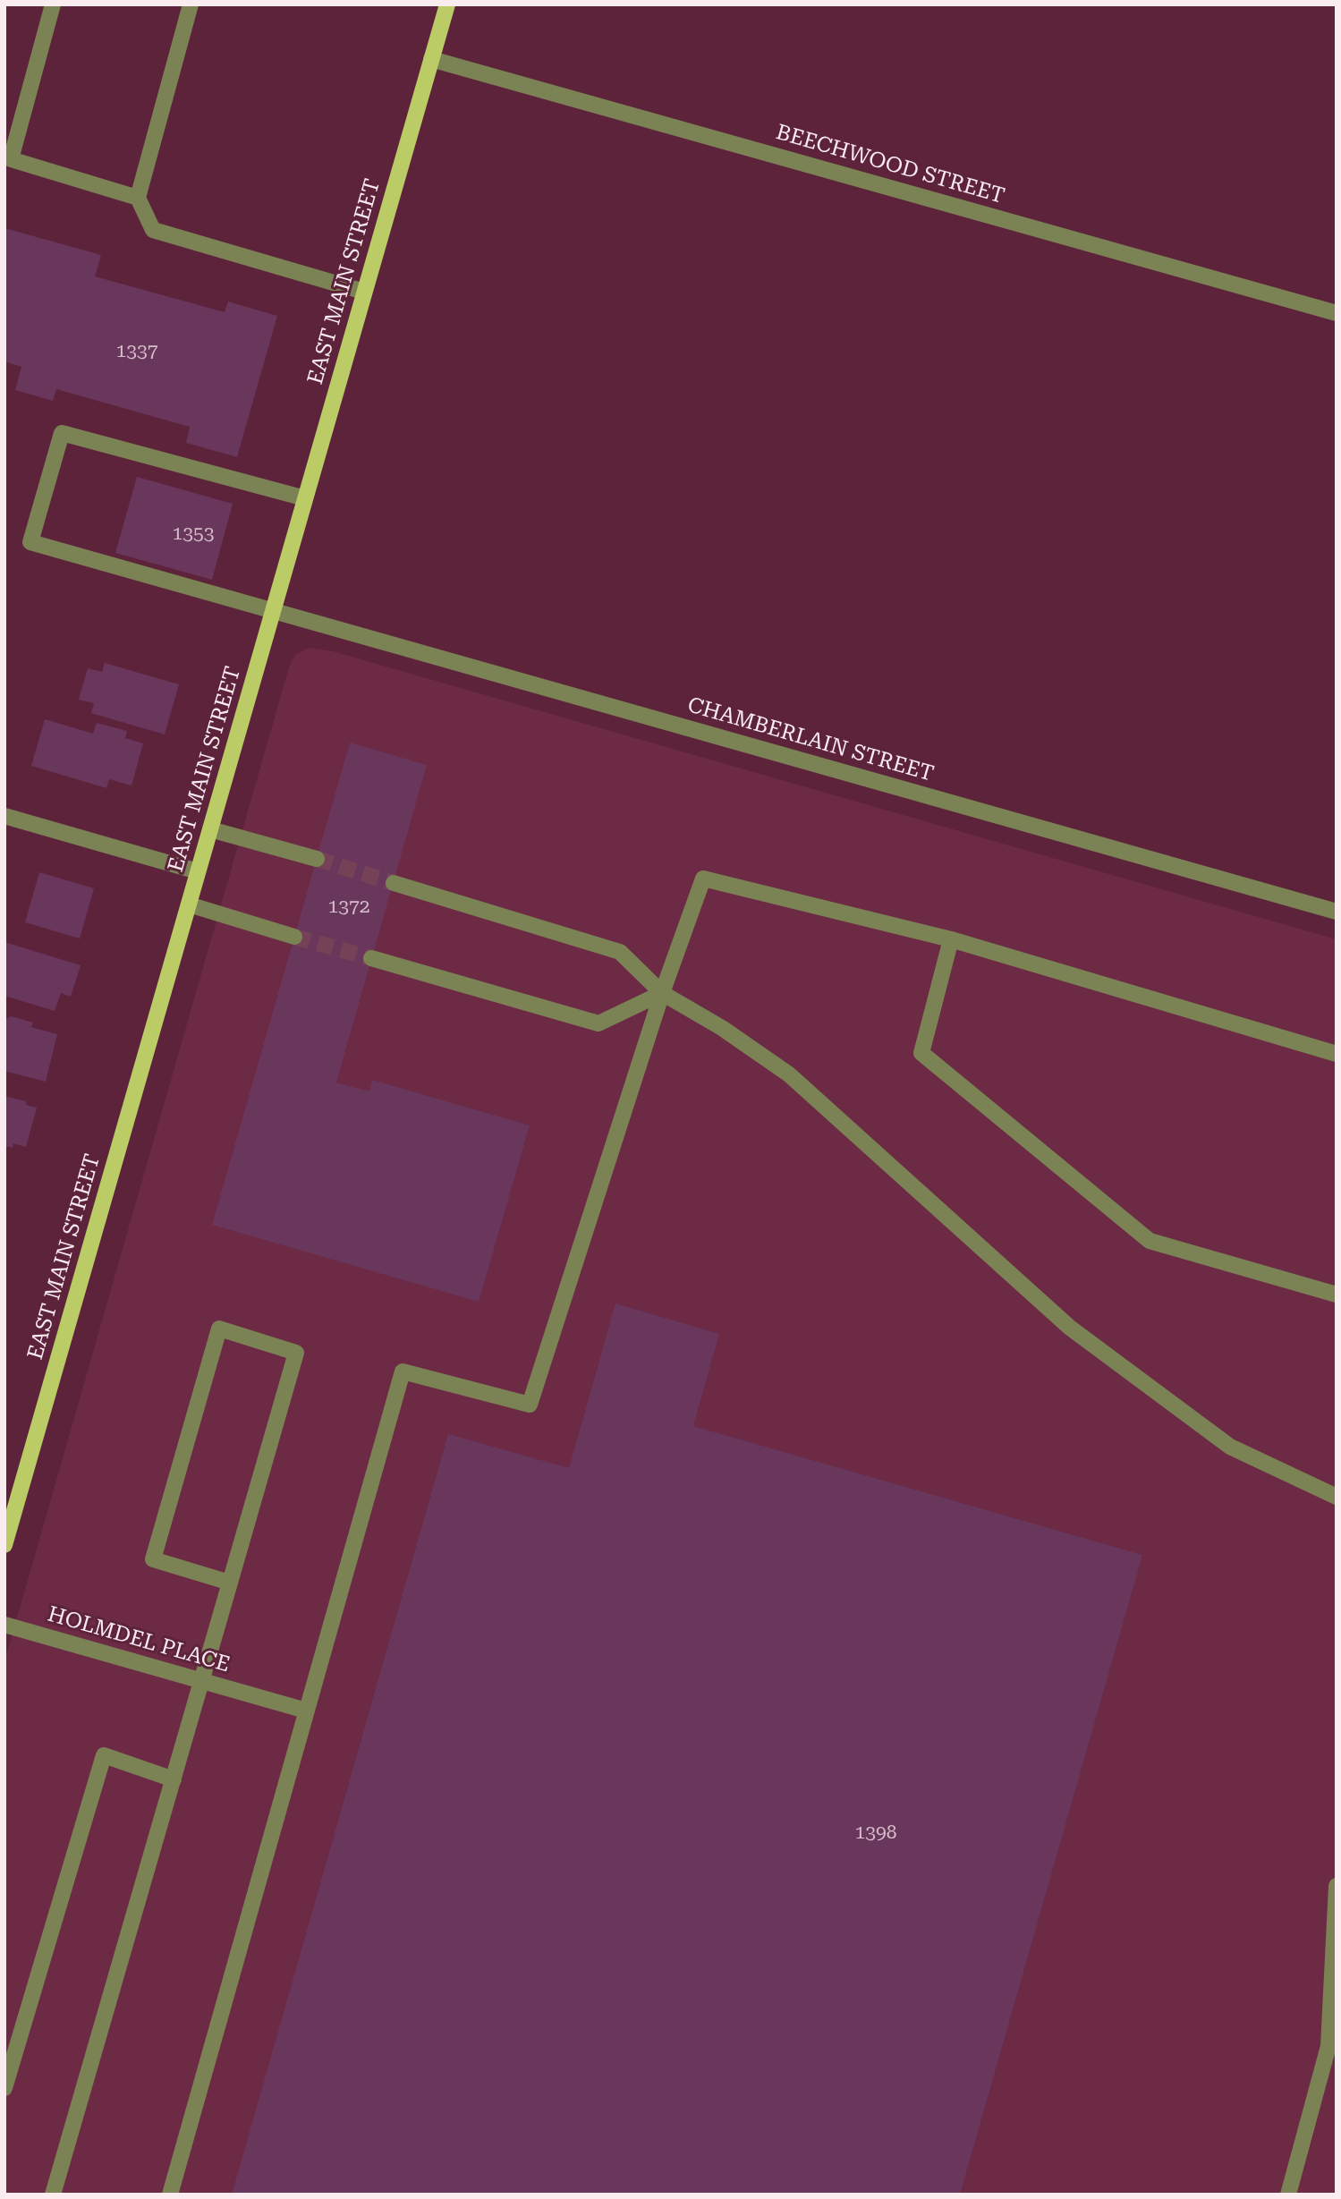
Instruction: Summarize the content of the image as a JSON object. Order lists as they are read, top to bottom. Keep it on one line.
{"streets":{"main road":["EAST MAIN STREET"],"street":["BEECHWOOD STREET","CHAMBERLAIN STREET","HOLMDEL PLACE"]},"crossings":[["BEECHWOOD STREET","EAST MAIN STREET"],["EAST MAIN STREET","CHAMBERLAIN STREET"]],"house_numbers":["1337","1353","1372","1398"]}
